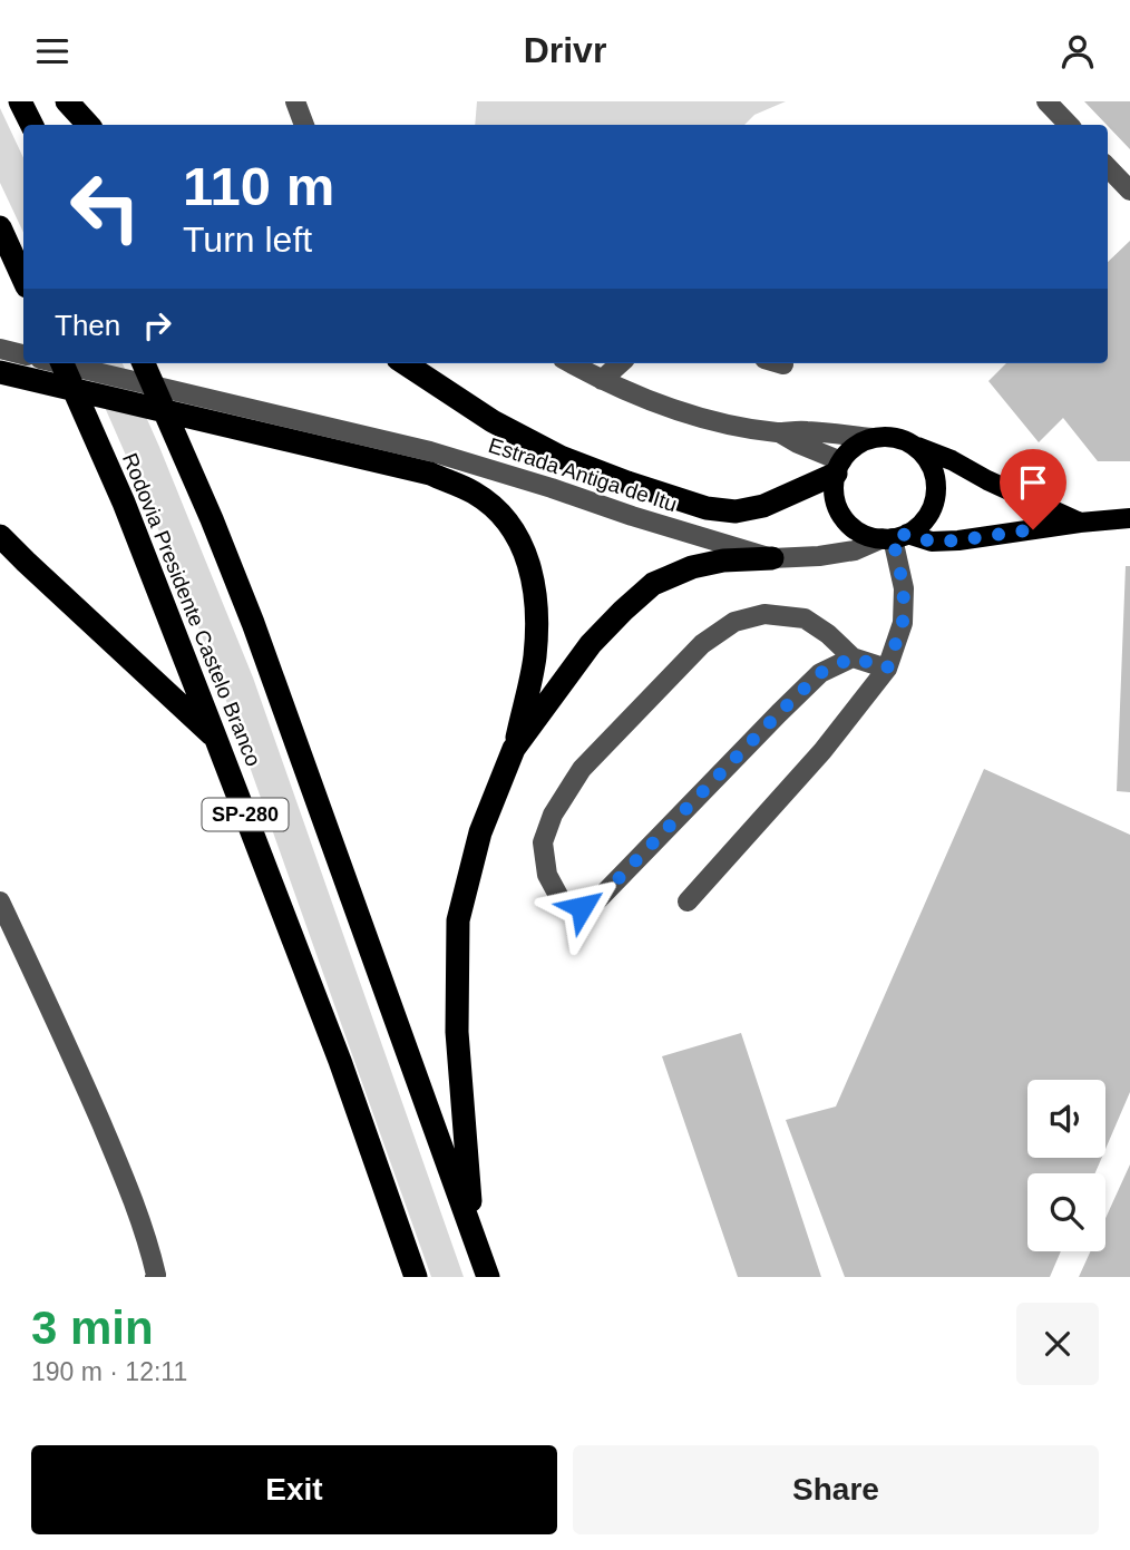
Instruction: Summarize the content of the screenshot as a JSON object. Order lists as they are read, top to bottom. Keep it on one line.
{"streets":{"highway":["Rodovia Presidente Castelo Branco","SP-280"],"street":["Estrada Antiga de Itu"]},"page":{"header":"Drivr","turn":["110 m","Turn left"],"then":"Then","heading":["3 min","190 m · 12:11"],"buttons":["Exit","Share"]}}
